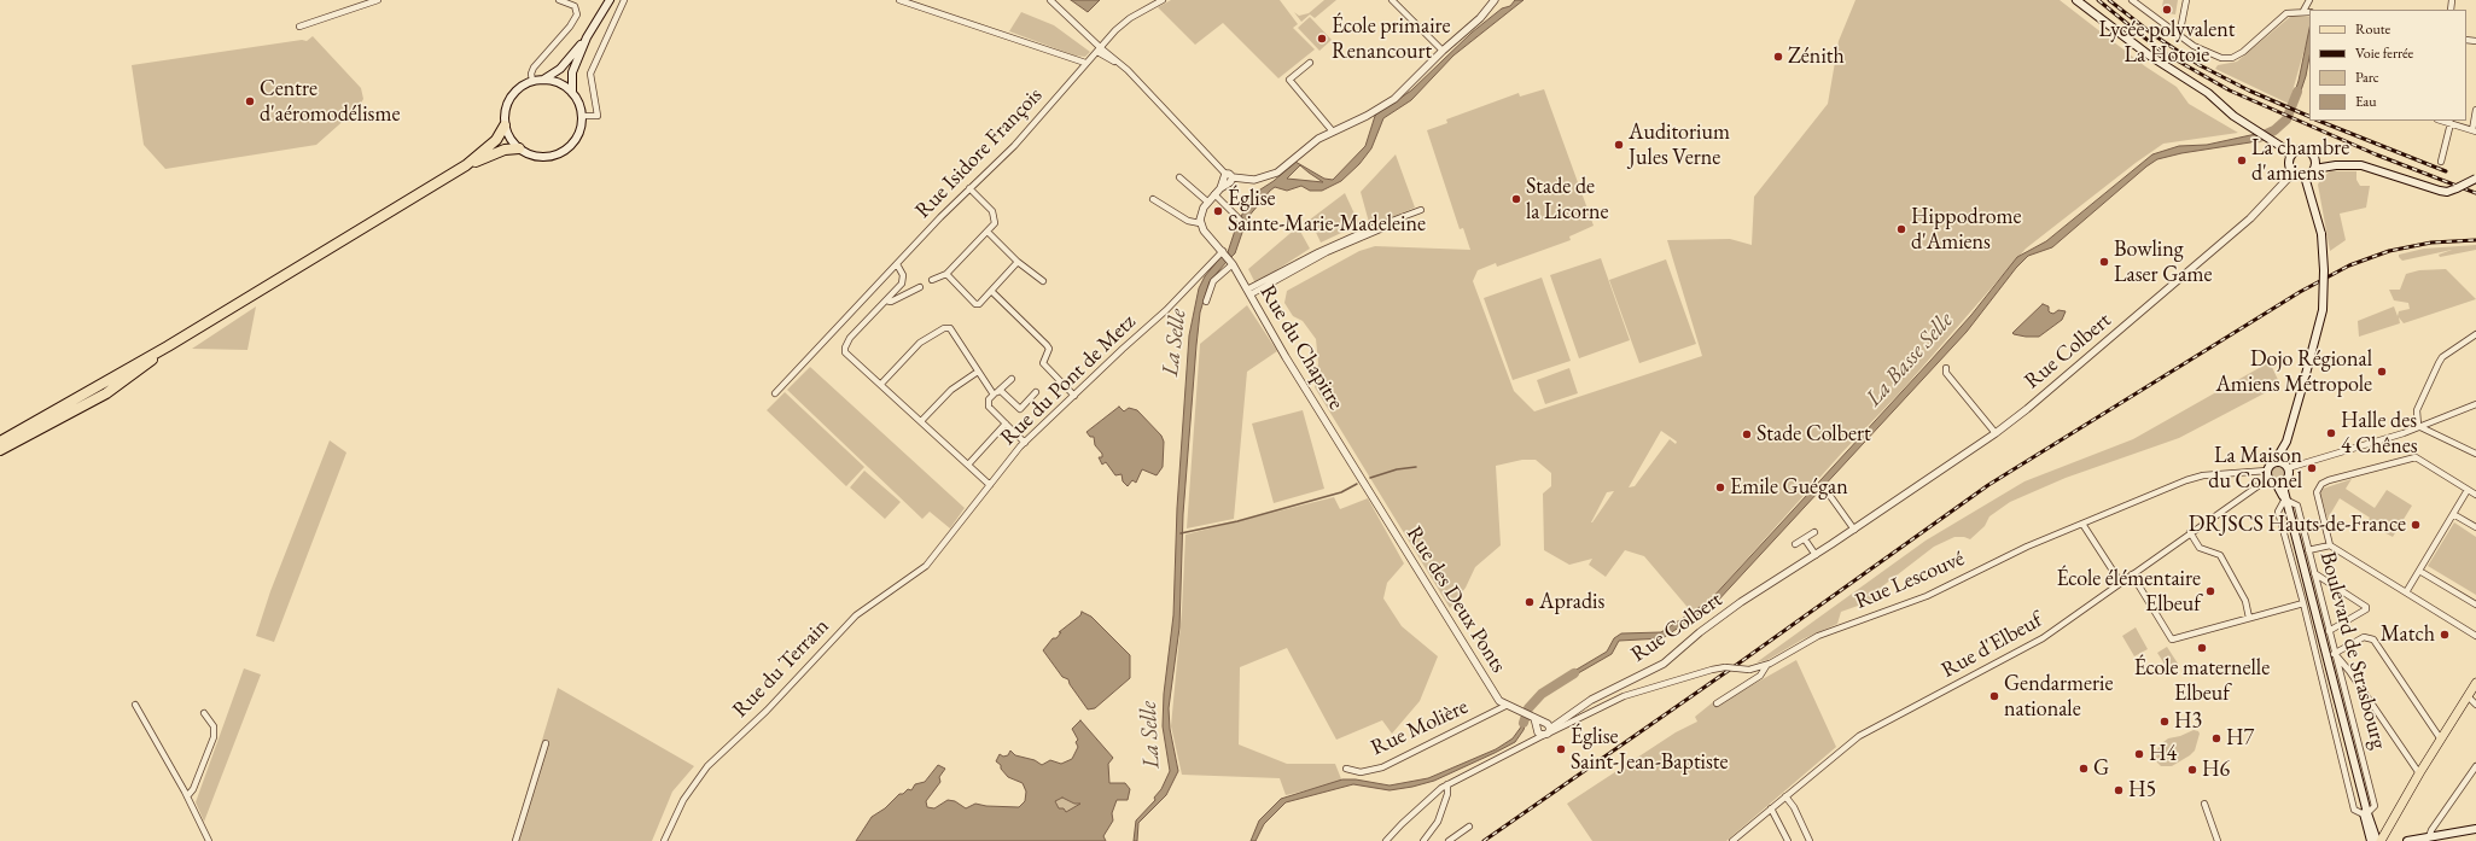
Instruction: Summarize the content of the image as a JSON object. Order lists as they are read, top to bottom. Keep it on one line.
{"streets":{"main road":["Boulevard de Strasbourg"],"street":["Rue Isidore François","Rue du Chapitre","Rue Colbert","Rue du Pont de Metz","Rue Lescouvé","Rue des Deux Ponts","Rue d'Elbeuf","Rue du Terrain","Rue Molière"]},"crossings":[["Rue du Chapitre","Rue du Pont de Metz"],["Rue du Chapitre","Rue des Deux Ponts"],["Rue Colbert","Rue Lescouvé"],["Rue du Pont de Metz","Rue du Terrain"],["Rue Lescouvé","Rue des Deux Ponts"],["Rue Lescouvé","Rue d'Elbeuf"],["Rue Lescouvé","Boulevard de Strasbourg"],["Rue des Deux Ponts","Rue Molière"],["Rue d'Elbeuf","Boulevard de Strasbourg"]],"water":["La Selle","La Basse Selle"],"places":["Lycée polyvalent La Hotoie","École primaire Renancourt","Zénith","Centre d'aéromodélisme","Auditorium Jules Verne","La chambre d'amiens","Stade de la Licorne","Église Sainte-Marie-Madeleine","Hippodrome d'Amiens","Bowling Laser Game","Dojo Régional Amiens Métropole","Halle des 4 Chênes","Stade Colbert","La Maison du Colonel","Emile Guégan","DRJSCS Hauts-de-France","École élémentaire Elbeuf","Apradis","Match","École maternelle Elbeuf","Gendarmerie nationale","H3","H7","Église Saint-Jean-Baptiste","H4","G","H6","H5"],"legend":["Route","Voie ferrée","Parc","Eau"]}
